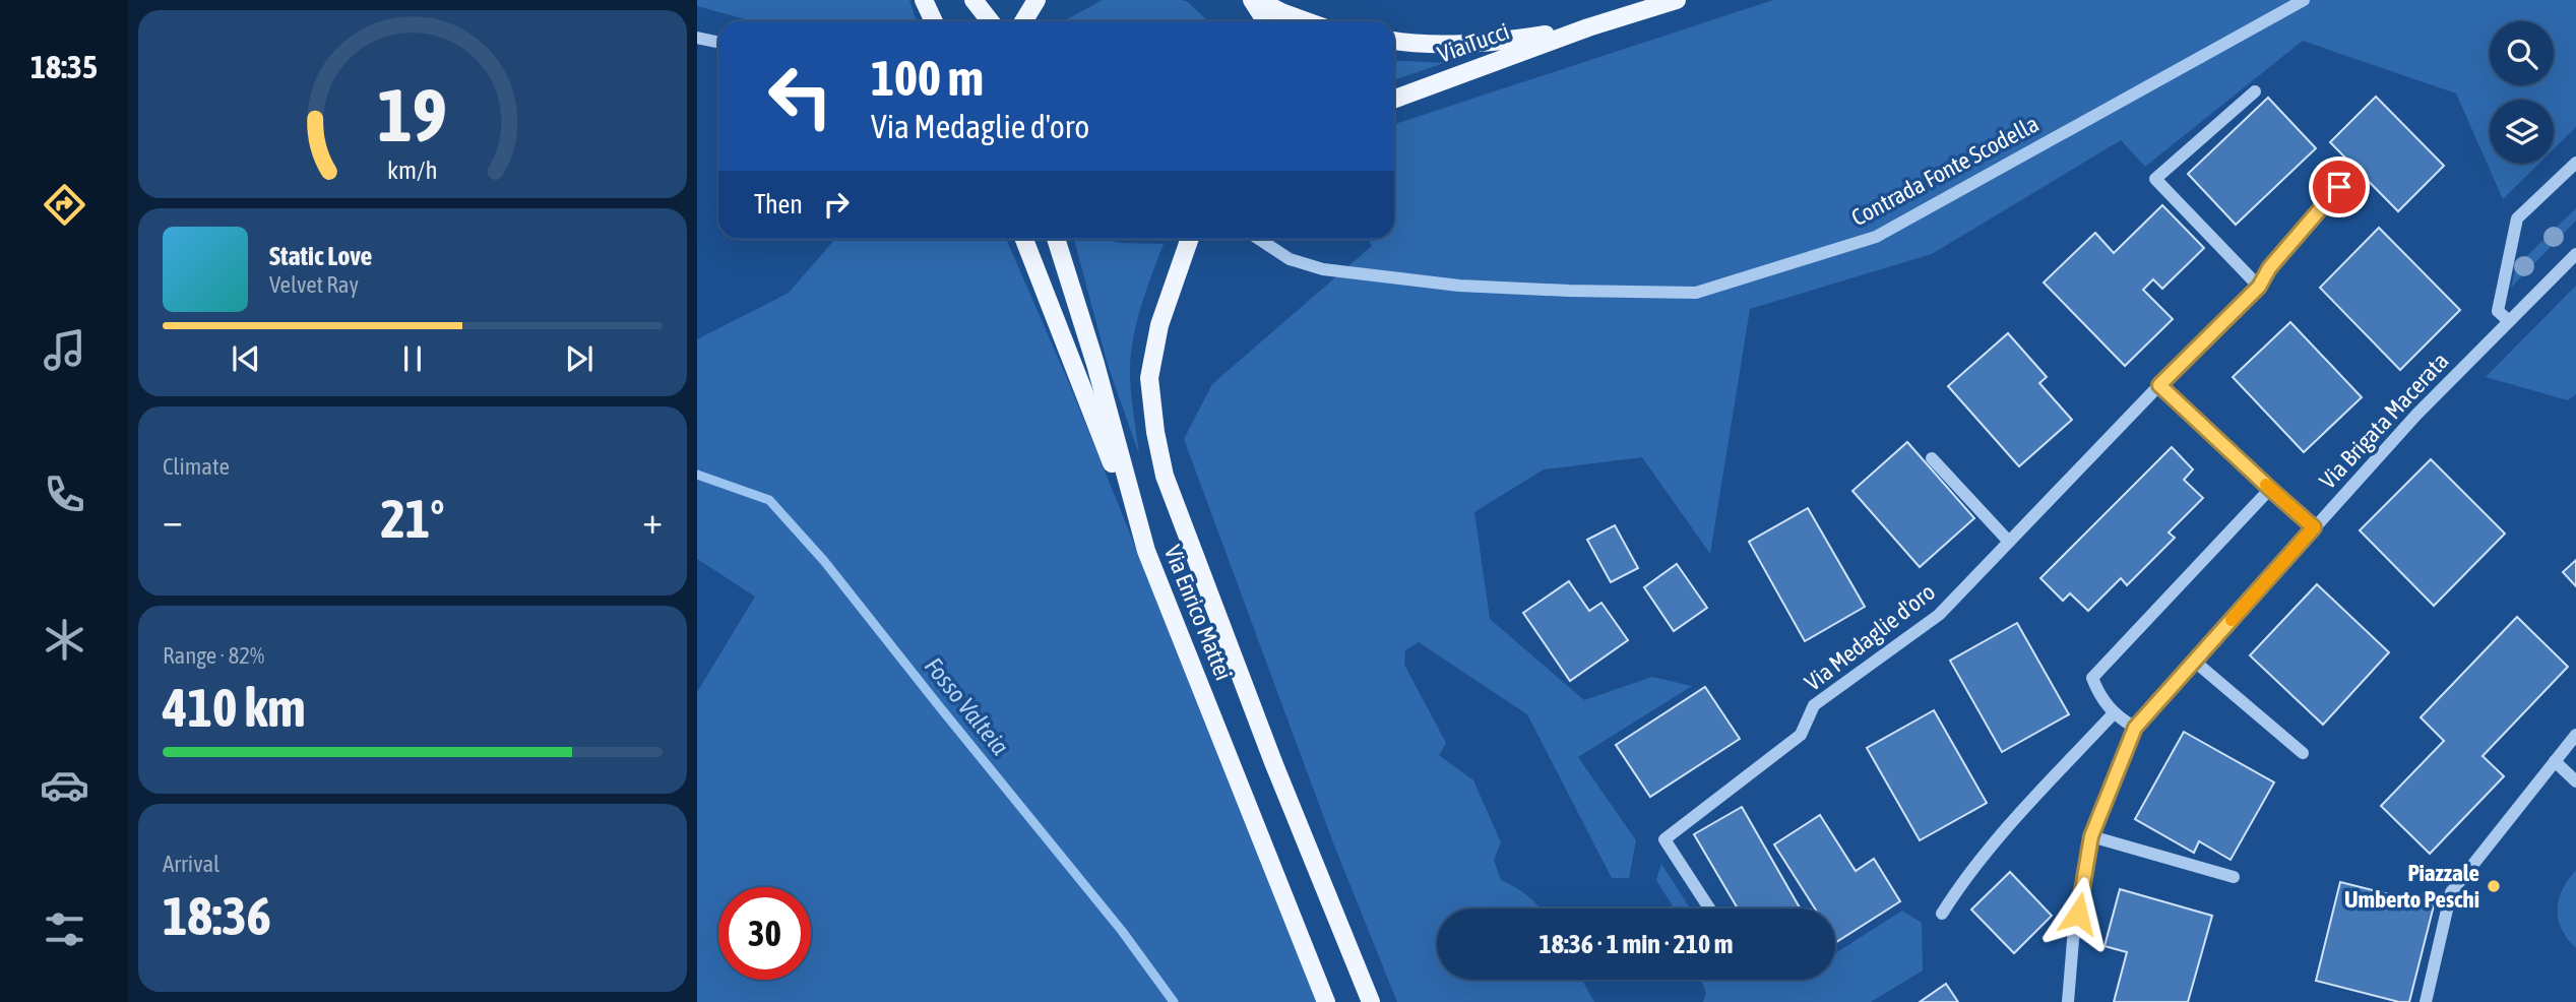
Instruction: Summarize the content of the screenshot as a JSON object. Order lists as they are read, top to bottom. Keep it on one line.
{"streets":{"main road":["Via Tucci","Via Enrico Mattei"],"street":["Contrada Fonte Scodella","Via Brigata Macerata","Via Medaglie d'oro"]},"water":["Fosso Valteia"],"places":["Piazzale Umberto Peschi"],"page":{"tabs":"18:35","turn":["100 m","Via Medaglie d'oro"],"then":"Then","song":["Static Love","Velvet Ray"],"tile":["Climate",["Range · 82%","410 km"],["Arrival","18:36"]],"heat":["−","21°","+"],"limit":"30","trip":"18:36 · 1 min · 210 m","gauge":["19","km/h"]}}
